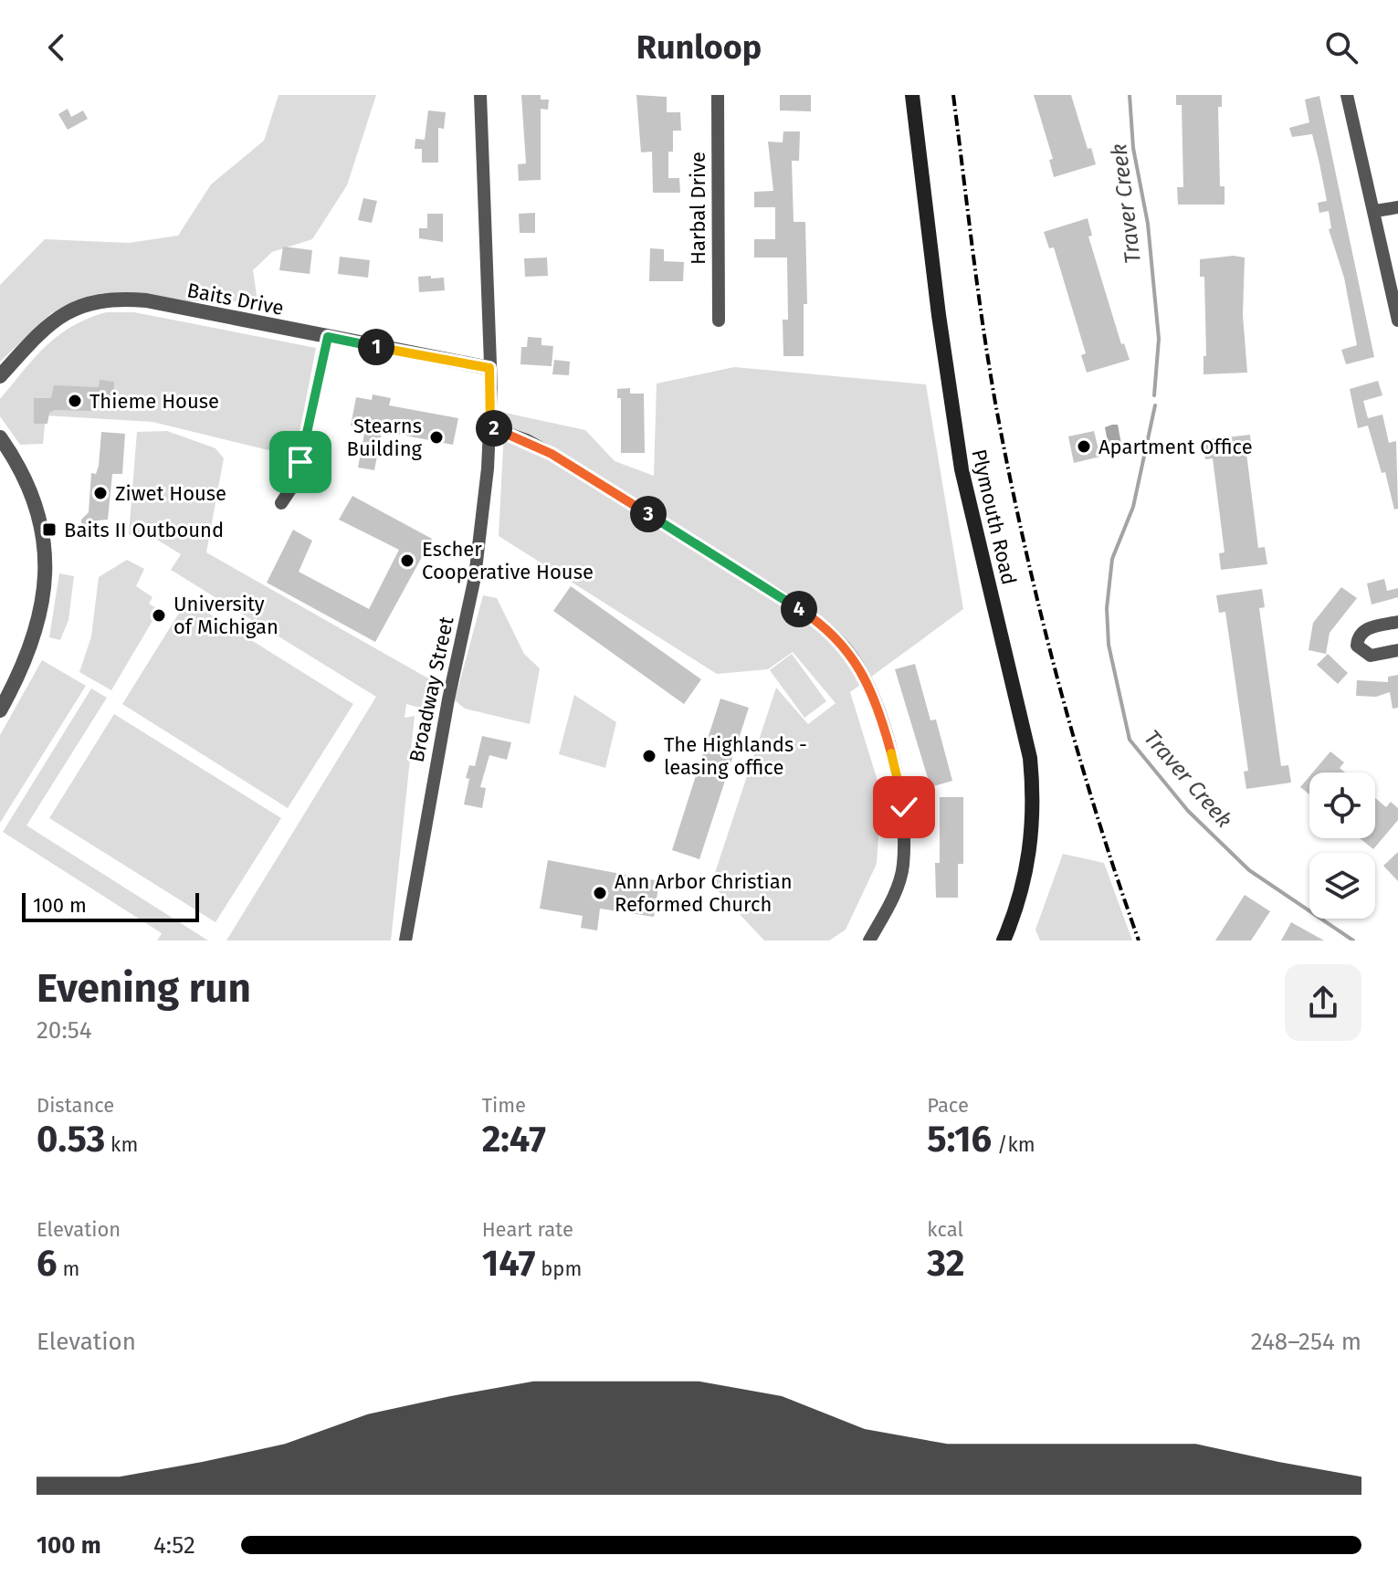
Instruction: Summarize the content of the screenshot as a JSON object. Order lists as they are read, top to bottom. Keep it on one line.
{"streets":{"main road":["Plymouth Road"],"street":["Harbal Drive","Baits Drive","Broadway Street"]},"crossings":[["Baits Drive","Broadway Street"]],"water":["Traver Creek"],"places":{"other":["Thieme House","Stearns Building","Apartment Office","Ziwet House","Escher Cooperative House","University of Michigan","The Highlands - leasing office","Ann Arbor Christian Reformed Church"],"transit":["Baits II Outbound"]},"scale_bar":"100 m","page":{"header":"Runloop","pins":["1","2","3","4"],"scale":"100 m","heading":["Evening run","20:54"],"stats":[["Distance","0.53 km"],["Time","2:47"],["Pace","5:16 /km"],["Elevation","6 m"],["Heart rate","147 bpm"],["kcal","32"]],"chart":["Elevation","248–254 m"],"list":[{"name":"100 m","note":"4:52"}]}}
